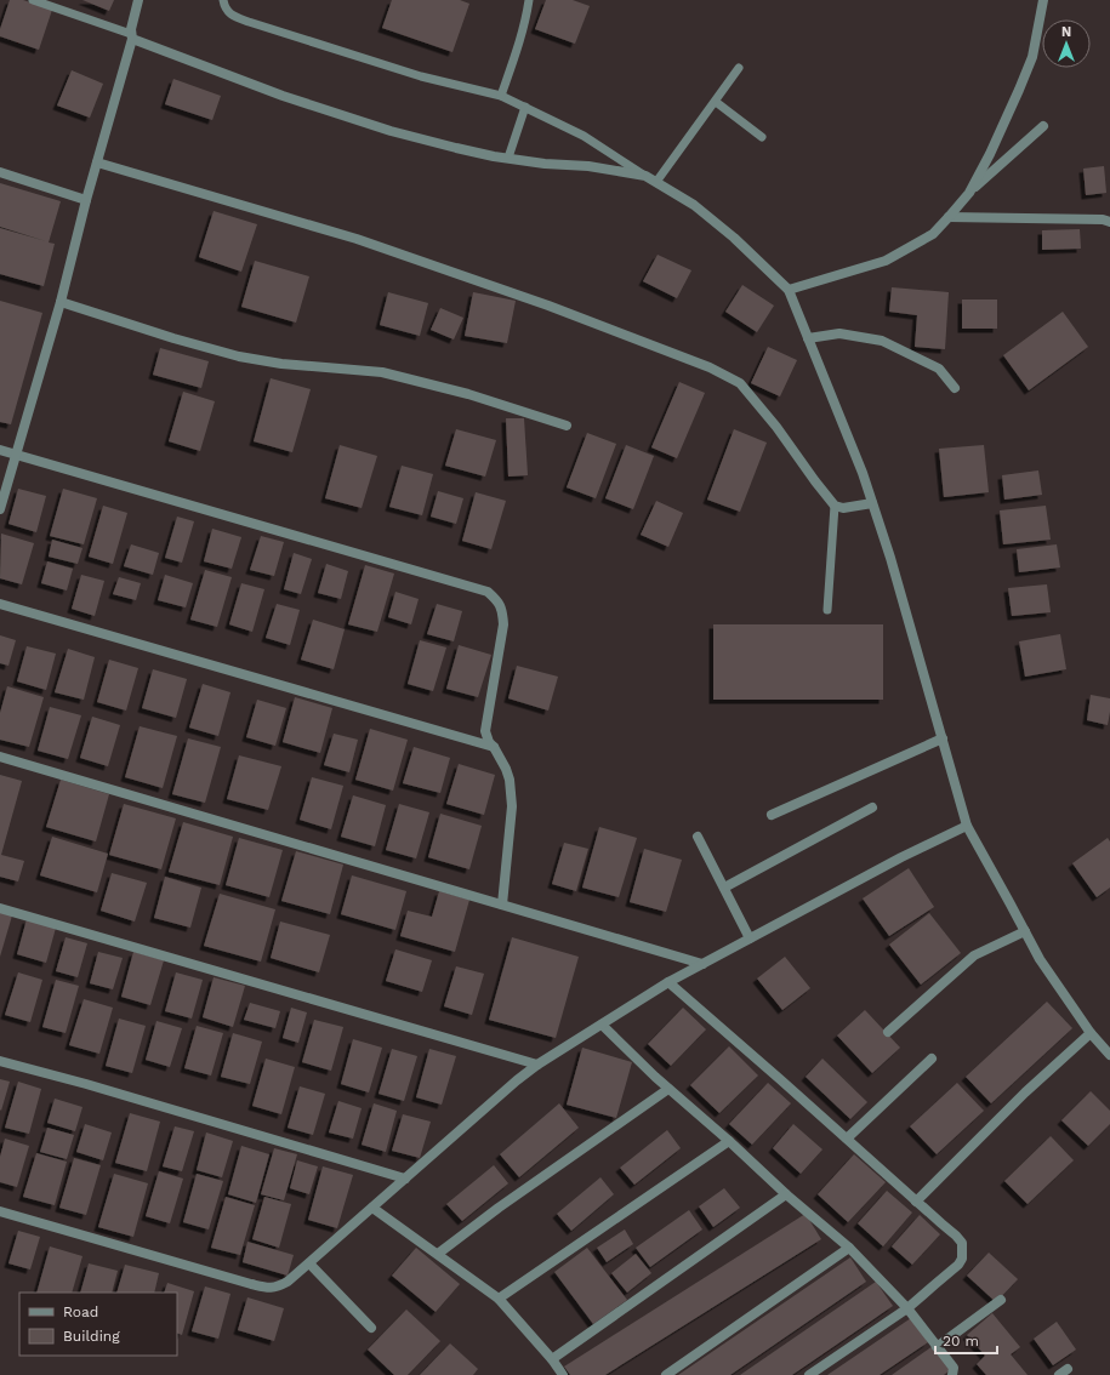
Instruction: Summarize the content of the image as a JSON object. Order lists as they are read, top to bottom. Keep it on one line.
{"legend":["Road","Building"],"scale_bar":"20 m","north":"top"}
